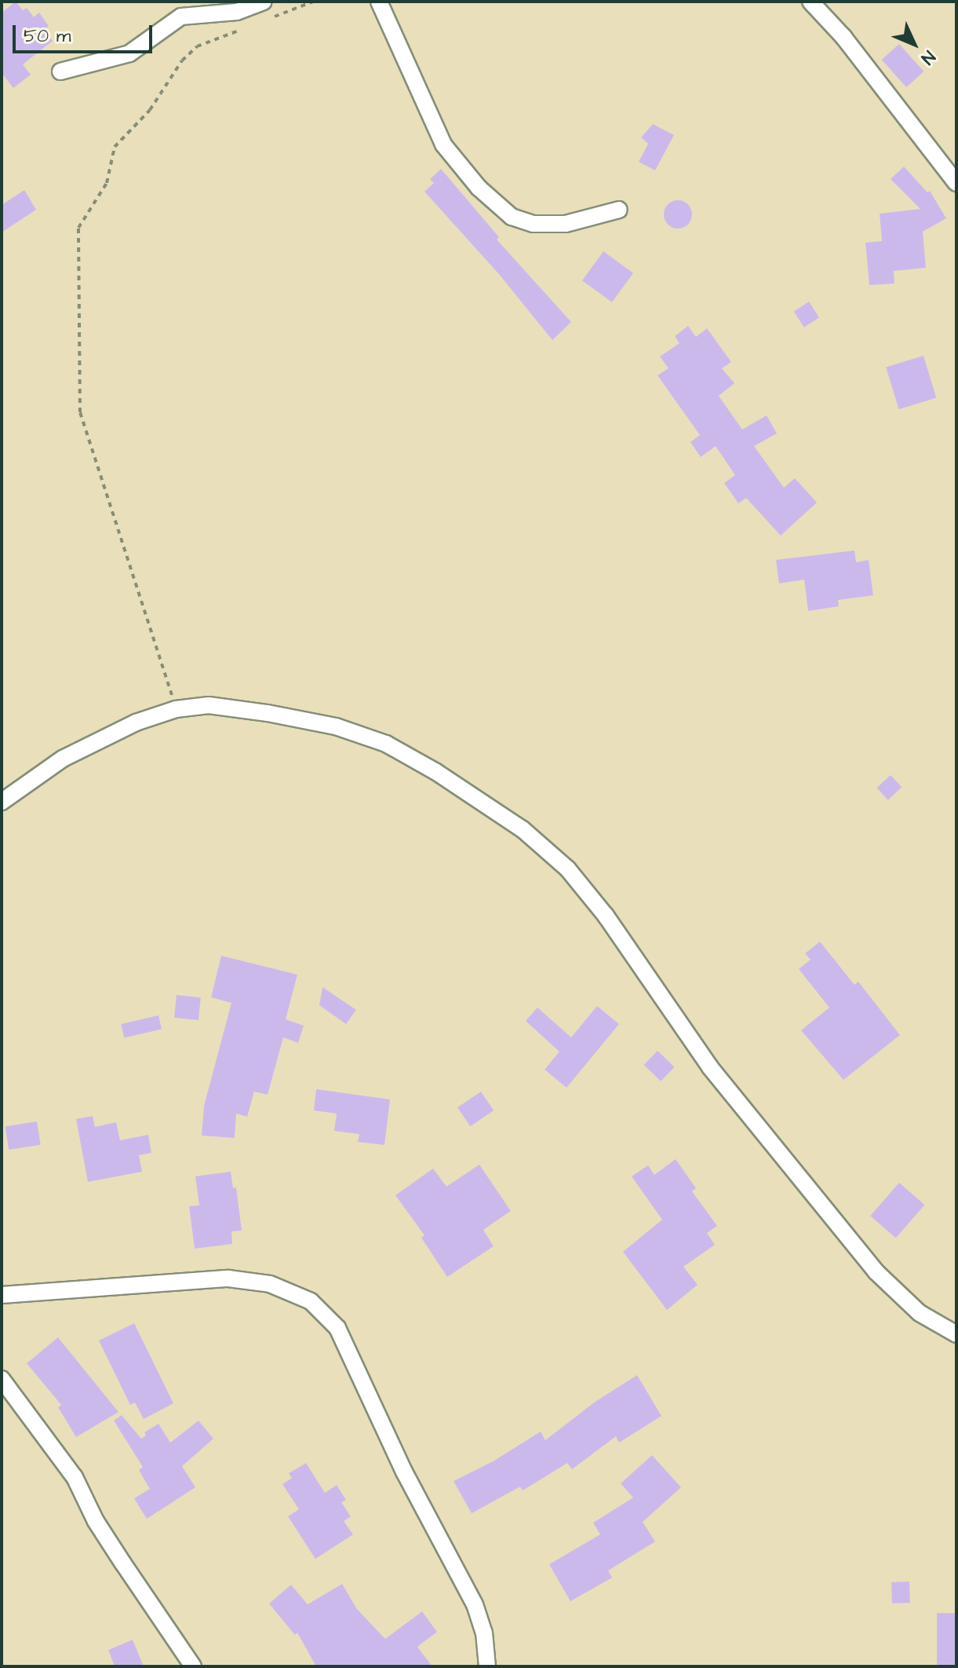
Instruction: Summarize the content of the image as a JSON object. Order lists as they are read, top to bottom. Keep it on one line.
{"scale_bar":"50 m","north":"bottom right"}
